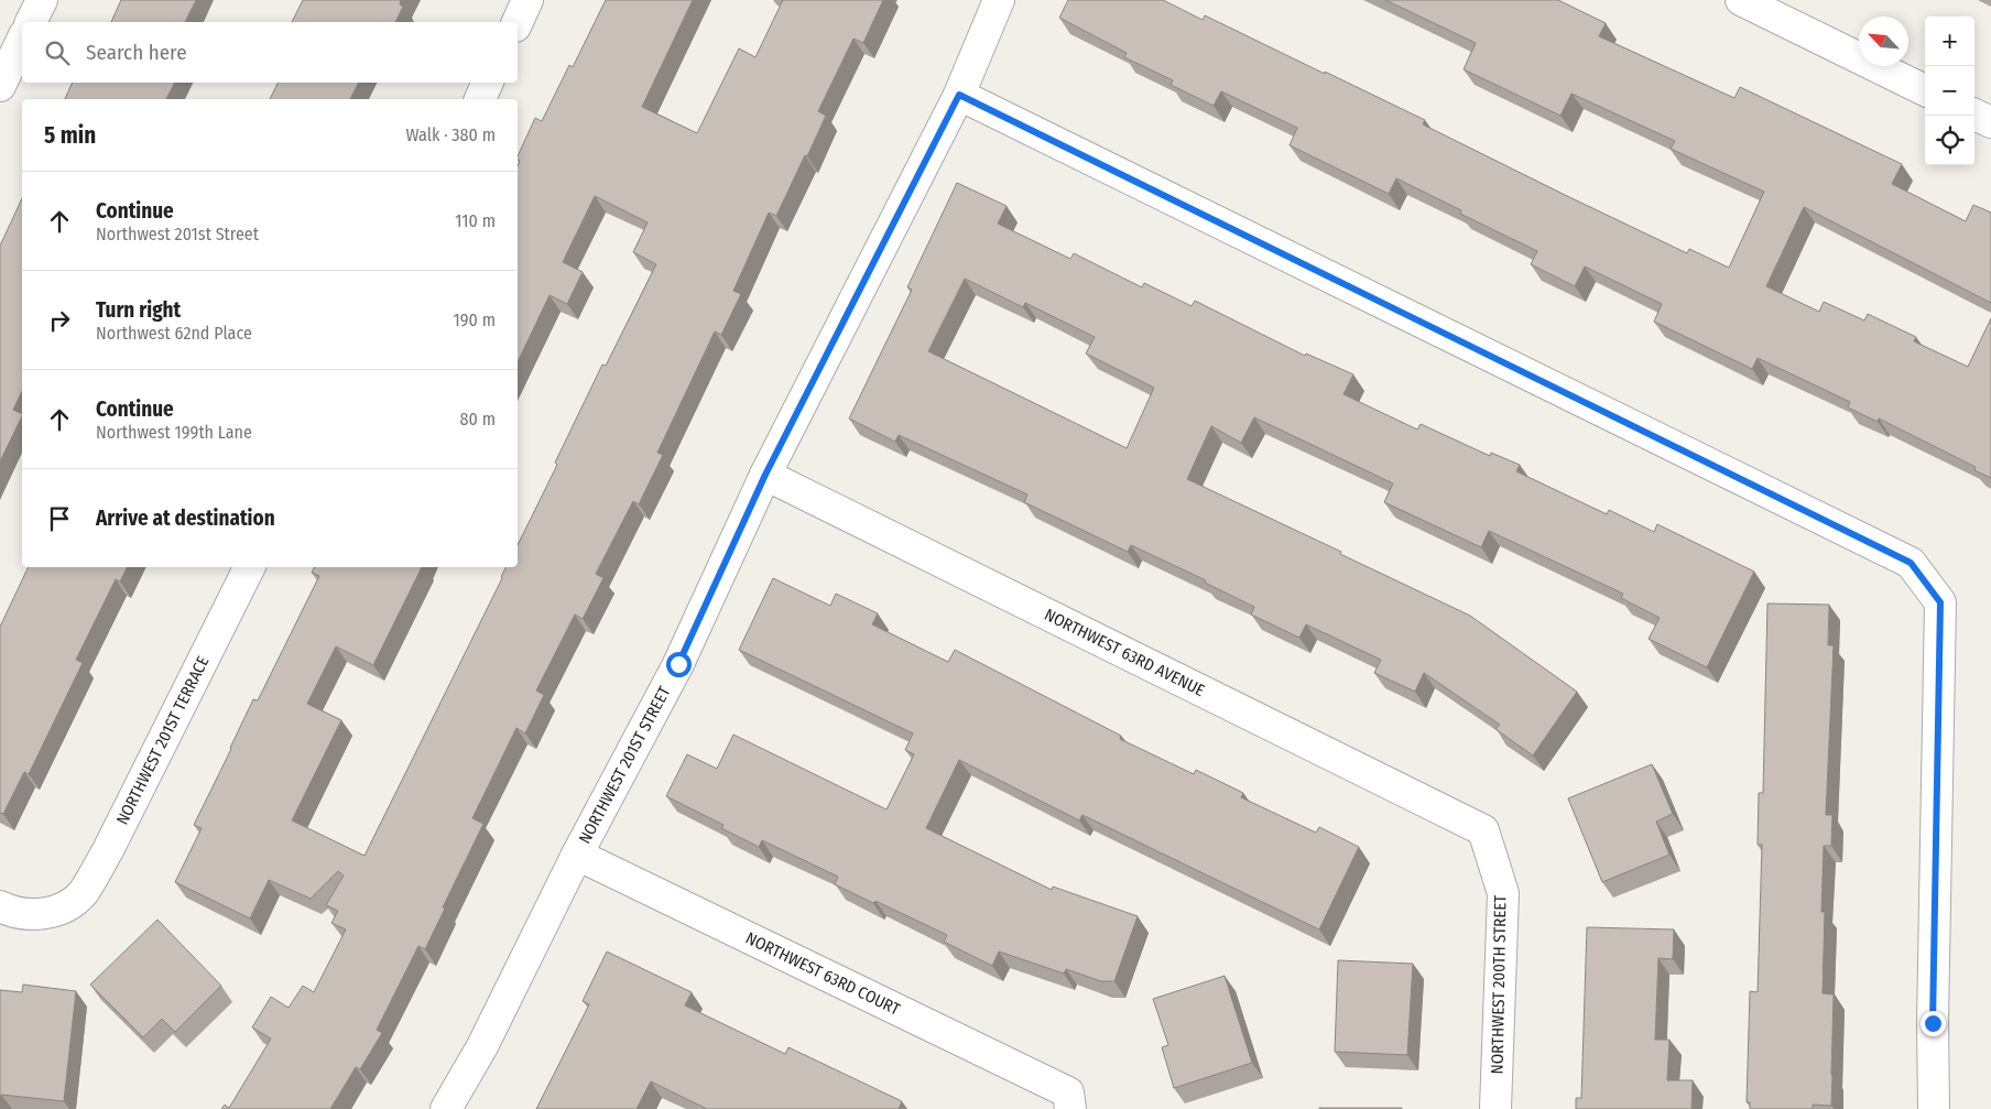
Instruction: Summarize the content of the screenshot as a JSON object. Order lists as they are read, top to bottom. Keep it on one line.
{"streets":{"street":["NORTHWEST 63RD AVENUE","NORTHWEST 201ST TERRACE","NORTHWEST 201ST STREET","NORTHWEST 63RD COURT","NORTHWEST 200TH STREET"]},"crossings":[["NORTHWEST 63RD AVENUE","NORTHWEST 201ST STREET"],["NORTHWEST 63RD AVENUE","NORTHWEST 200TH STREET"],["NORTHWEST 201ST STREET","NORTHWEST 63RD COURT"]],"north":"top left","page":{"map_buttons":["+","−"],"search":"Search here","heading":["5 min","Walk · 380 m"],"list":[["Continue","Northwest 201st Street","110 m"],["Turn right","Northwest 62nd Place","190 m"],["Continue","Northwest 199th Lane","80 m"],"Arrive at destination"]}}
